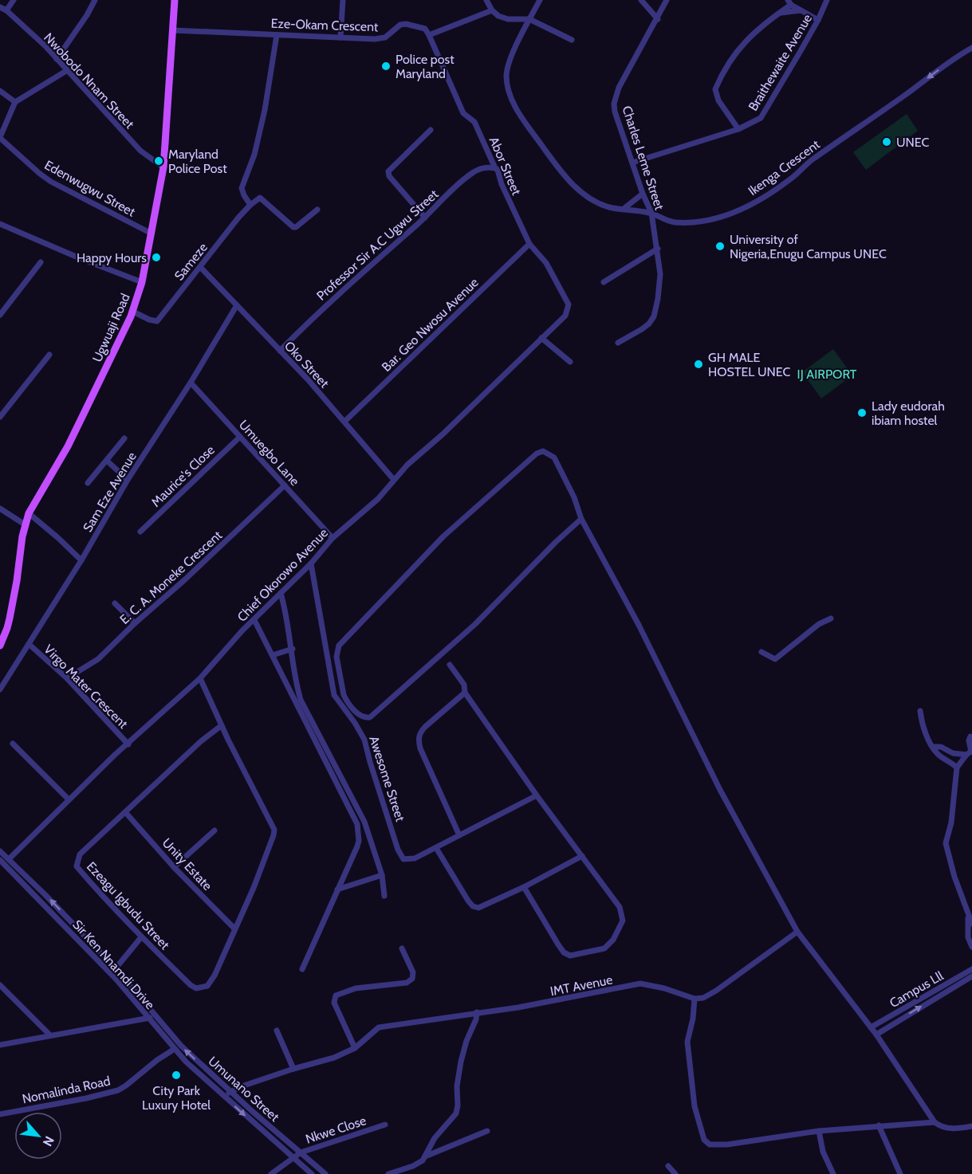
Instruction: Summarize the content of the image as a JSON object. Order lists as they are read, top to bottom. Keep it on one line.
{"streets":{"main road":["Ugwuaji Road"],"street":["Eze-Okam Crescent","Braithewaite Avenue","Nwobodo Nnam Street","Charles Leme Street","Abor Street","Ikenga Crescent","Edenwugwu Street","Professor Sir A.C Ugwu Street","Sameze","Bar. Geo Nwosu Avenue","Oko Street","Umuegbo Lane","Maurice's Close","Sam Eze Avenue","Chief Okorowo Avenue","E. C. A. Moneke Crescent","Virgo Mater Crescent","Awesome Street","Unity Estate","Ezeagu Igbudu Street","Sir Ken Nnamdi Drive","IMT Avenue","Campus Lll","Umunano Street","Nomalinda Road","Nkwe Close"]},"crossings":[["Eze-Okam Crescent","Abor Street"],["Eze-Okam Crescent","Ugwuaji Road"],["Braithewaite Avenue","Charles Leme Street"],["Nwobodo Nnam Street","Ugwuaji Road"],["Charles Leme Street","Ikenga Crescent"],["Abor Street","Professor Sir A.C Ugwu Street"],["Abor Street","Bar. Geo Nwosu Avenue"],["Abor Street","Chief Okorowo Avenue"],["Edenwugwu Street","Ugwuaji Road"],["Professor Sir A.C Ugwu Street","Oko Street"],["Sameze","Ugwuaji Road"],["Sameze","Oko Street"],["Bar. Geo Nwosu Avenue","Oko Street"],["Oko Street","Sam Eze Avenue"],["Oko Street","Chief Okorowo Avenue"],["Umuegbo Lane","Maurice's Close"],["Umuegbo Lane","Sam Eze Avenue"],["Umuegbo Lane","Chief Okorowo Avenue"],["Umuegbo Lane","E. C. A. Moneke Crescent"],["Sam Eze Avenue","Virgo Mater Crescent"],["Chief Okorowo Avenue","Virgo Mater Crescent"],["Chief Okorowo Avenue","Awesome Street"],["Chief Okorowo Avenue","Sir Ken Nnamdi Drive"],["E. C. A. Moneke Crescent","Virgo Mater Crescent"],["Unity Estate","Ezeagu Igbudu Street"],["Sir Ken Nnamdi Drive","Umunano Street"],["IMT Avenue","Umunano Street"],["Umunano Street","Nomalinda Road"],["Umunano Street","Nkwe Close"]],"one_way":["Ikenga Crescent"],"parks":["IJ AIRPORT"],"places":["Police post Maryland","UNEC","Maryland Police Post","University of Nigeria,Enugu Campus UNEC","Happy Hours","GH MALE HOSTEL UNEC","Lady eudorah ibiam hostel","City Park Luxury Hotel"],"north":"bottom right"}
